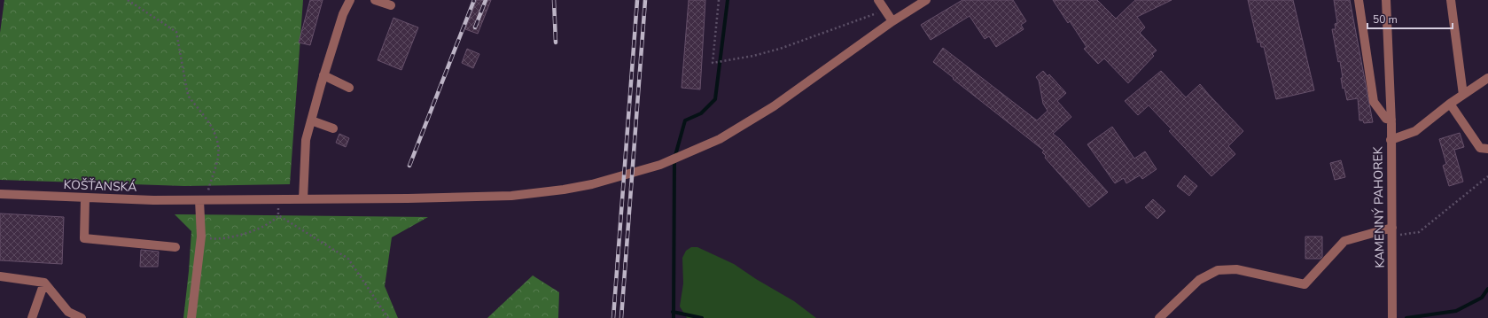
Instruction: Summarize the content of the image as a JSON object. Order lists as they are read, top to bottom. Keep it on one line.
{"streets":{"street":["KOŠŤANSKÁ","KAMENNÝ PAHOREK"]},"scale_bar":"50 m"}
